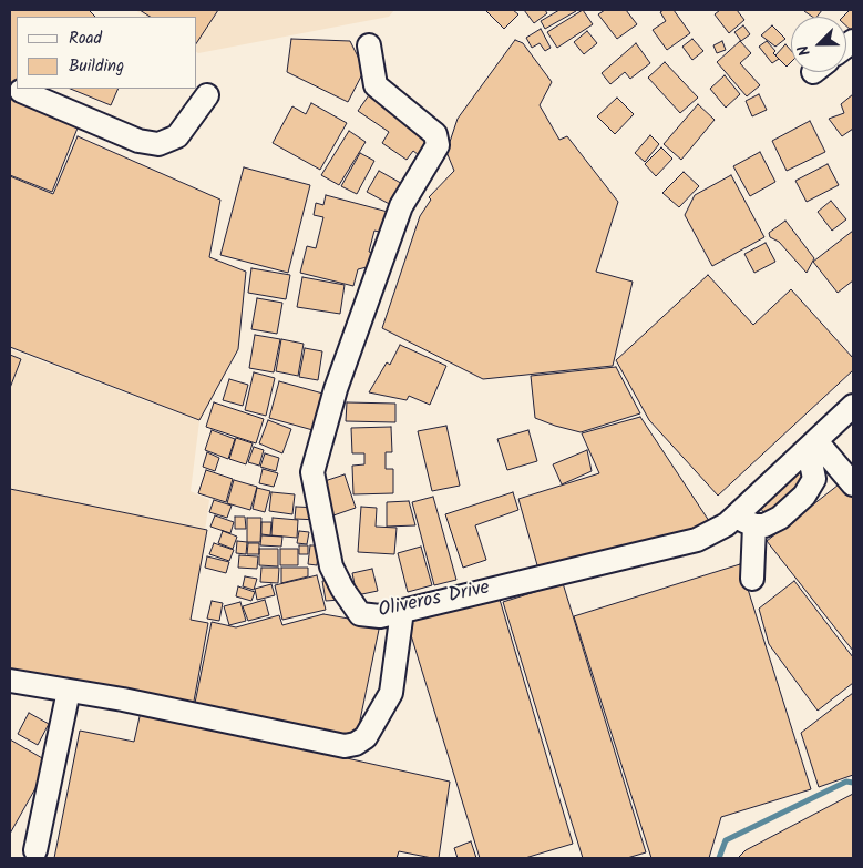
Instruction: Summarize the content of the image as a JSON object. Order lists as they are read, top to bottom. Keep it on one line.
{"streets":{"street":["Oliveros Drive"]},"legend":["Road","Building"],"north":"bottom left"}
